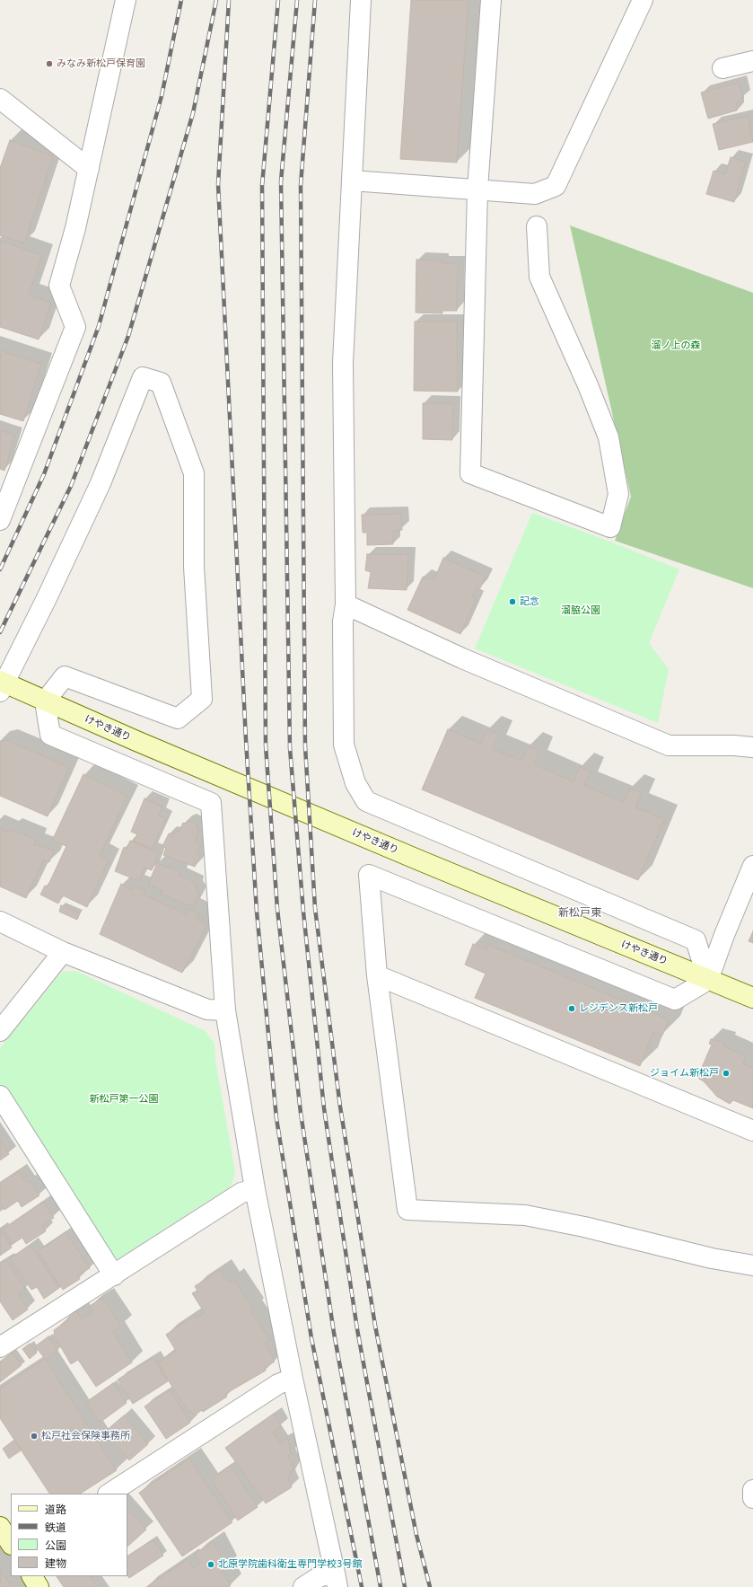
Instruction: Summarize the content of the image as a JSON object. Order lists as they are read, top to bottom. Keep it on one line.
{"streets":{"street":["けやき通り"]},"districts":["新松戸東"],"parks":["溜ノ上の森","溜脇公園","新松戸第一公園"],"places":["みなみ新松戸保育園","記念","レジデンス新松戸","ジョイム新松戸","松戸社会保険事務所","北原学院歯科衛生専門学校3号館"],"legend":["道路","鉄道","公園","建物"]}
